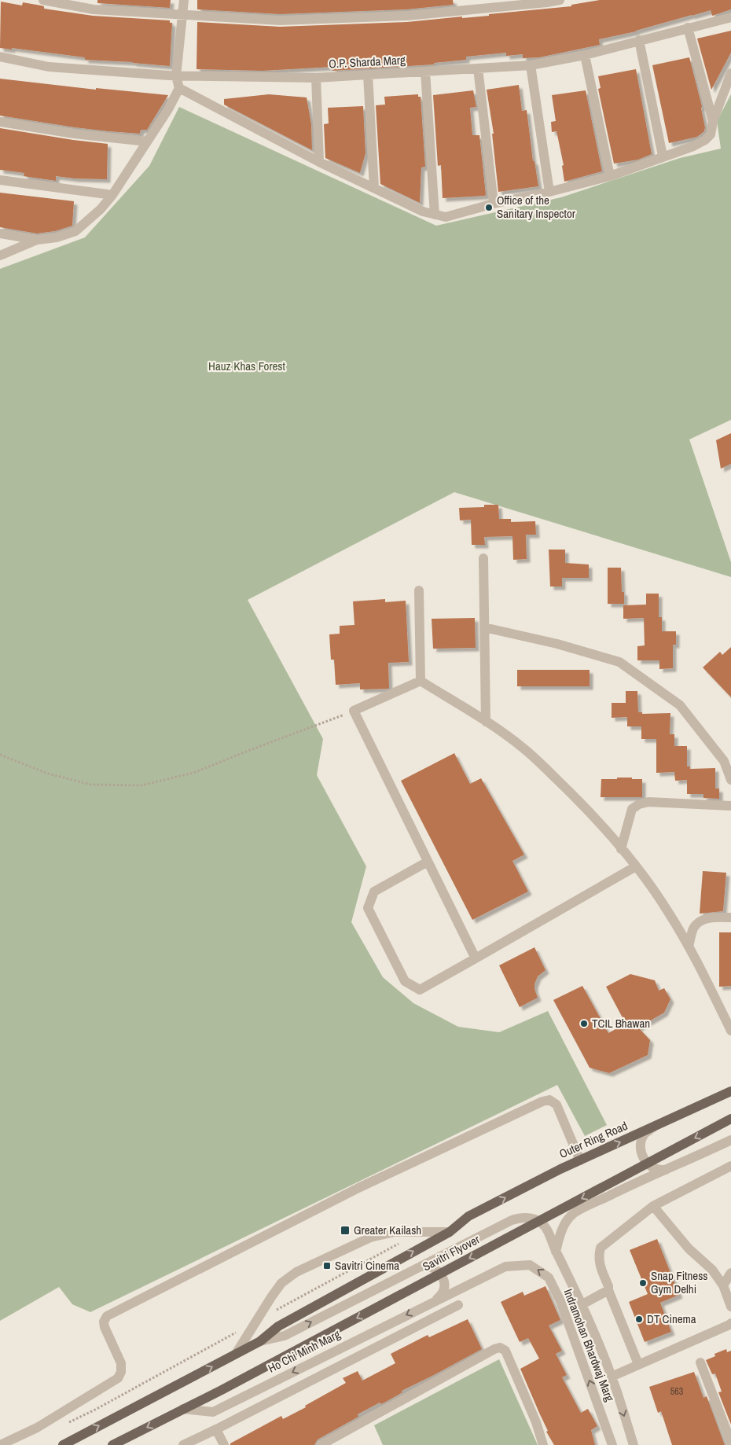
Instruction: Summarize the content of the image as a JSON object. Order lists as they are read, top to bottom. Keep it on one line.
{"streets":{"main road":["Outer Ring Road","Savitri Flyover","Ho Chi Minh Marg"],"street":["O.P. Sharda Marg","Indramohan Bhardwaj Marg"]},"crossings":[["Outer Ring Road","Ho Chi Minh Marg"],["Savitri Flyover","Ho Chi Minh Marg"],["Indramohan Bhardwaj Marg","Ho Chi Minh Marg"]],"one_way":["Outer Ring Road","Savitri Flyover"],"parks":["Hauz Khas Forest"],"places":{"other":["Office of the Sanitary Inspector","TCIL Bhawan","Snap Fitness Gym Delhi","DT Cinema"],"transit":["Greater Kailash","Savitri Cinema"]},"house_numbers":["563"]}
